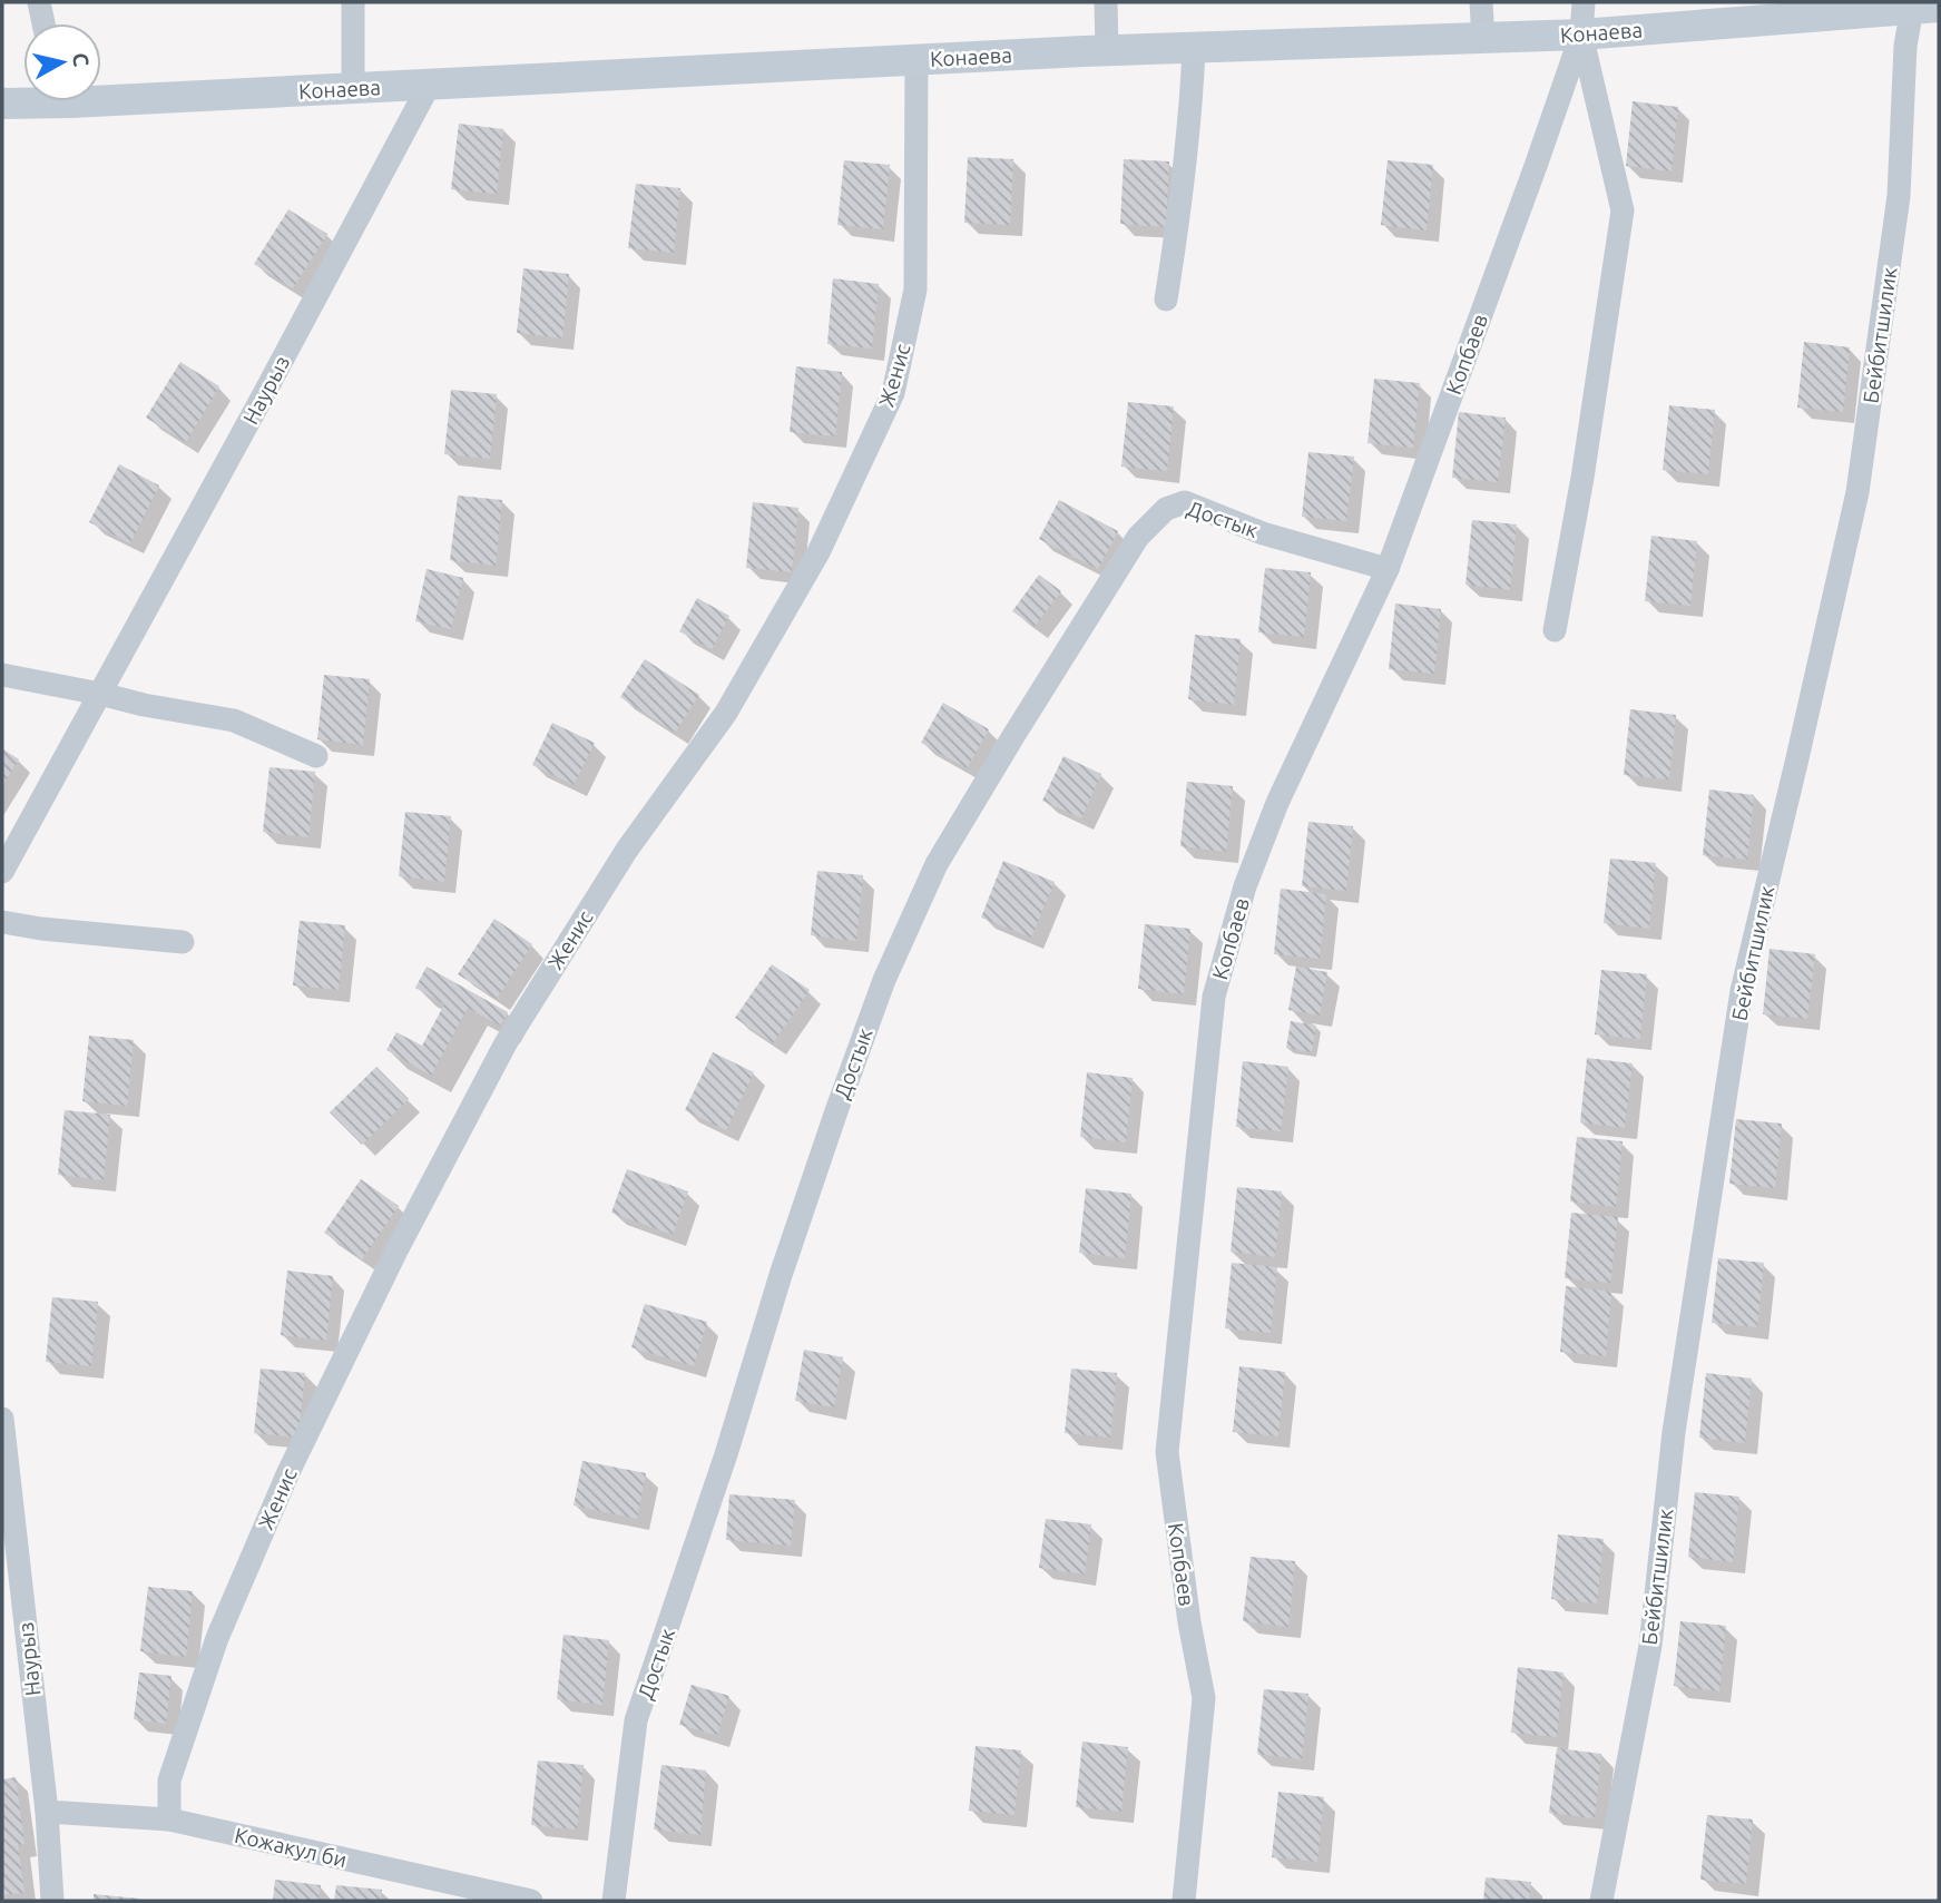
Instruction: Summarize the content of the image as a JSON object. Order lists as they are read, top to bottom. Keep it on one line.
{"streets":{"main road":["Конаева"],"street":["Бейбитшилик","Копбаев","Женис","Наурыз","Достык","Кожакул би"]},"crossings":[["Конаева","Бейбитшилик"],["Конаева","Копбаев"],["Конаева","Женис"],["Конаева","Наурыз"],["Копбаев","Достык"],["Женис","Кожакул би"],["Наурыз","Кожакул би"]],"north":"right"}
